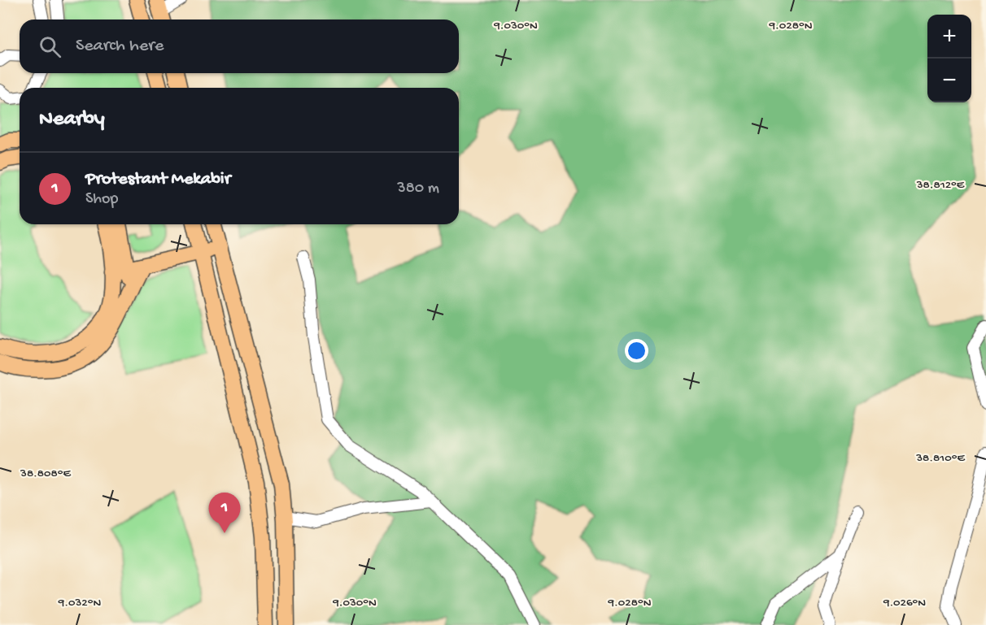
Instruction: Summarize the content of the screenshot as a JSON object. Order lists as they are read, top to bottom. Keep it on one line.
{"page":{"map_buttons":["+","−"],"search":"Search here","heading":"Nearby","list":[{"mark":"1","name":"Protestant Mekabir","note":"Shop","value":"380 m"}],"pins":"1"},"coordinates":["9.030°N","9.028°N","38.812°E","38.810°E","38.808°E","9.032°N","9.026°N"]}
